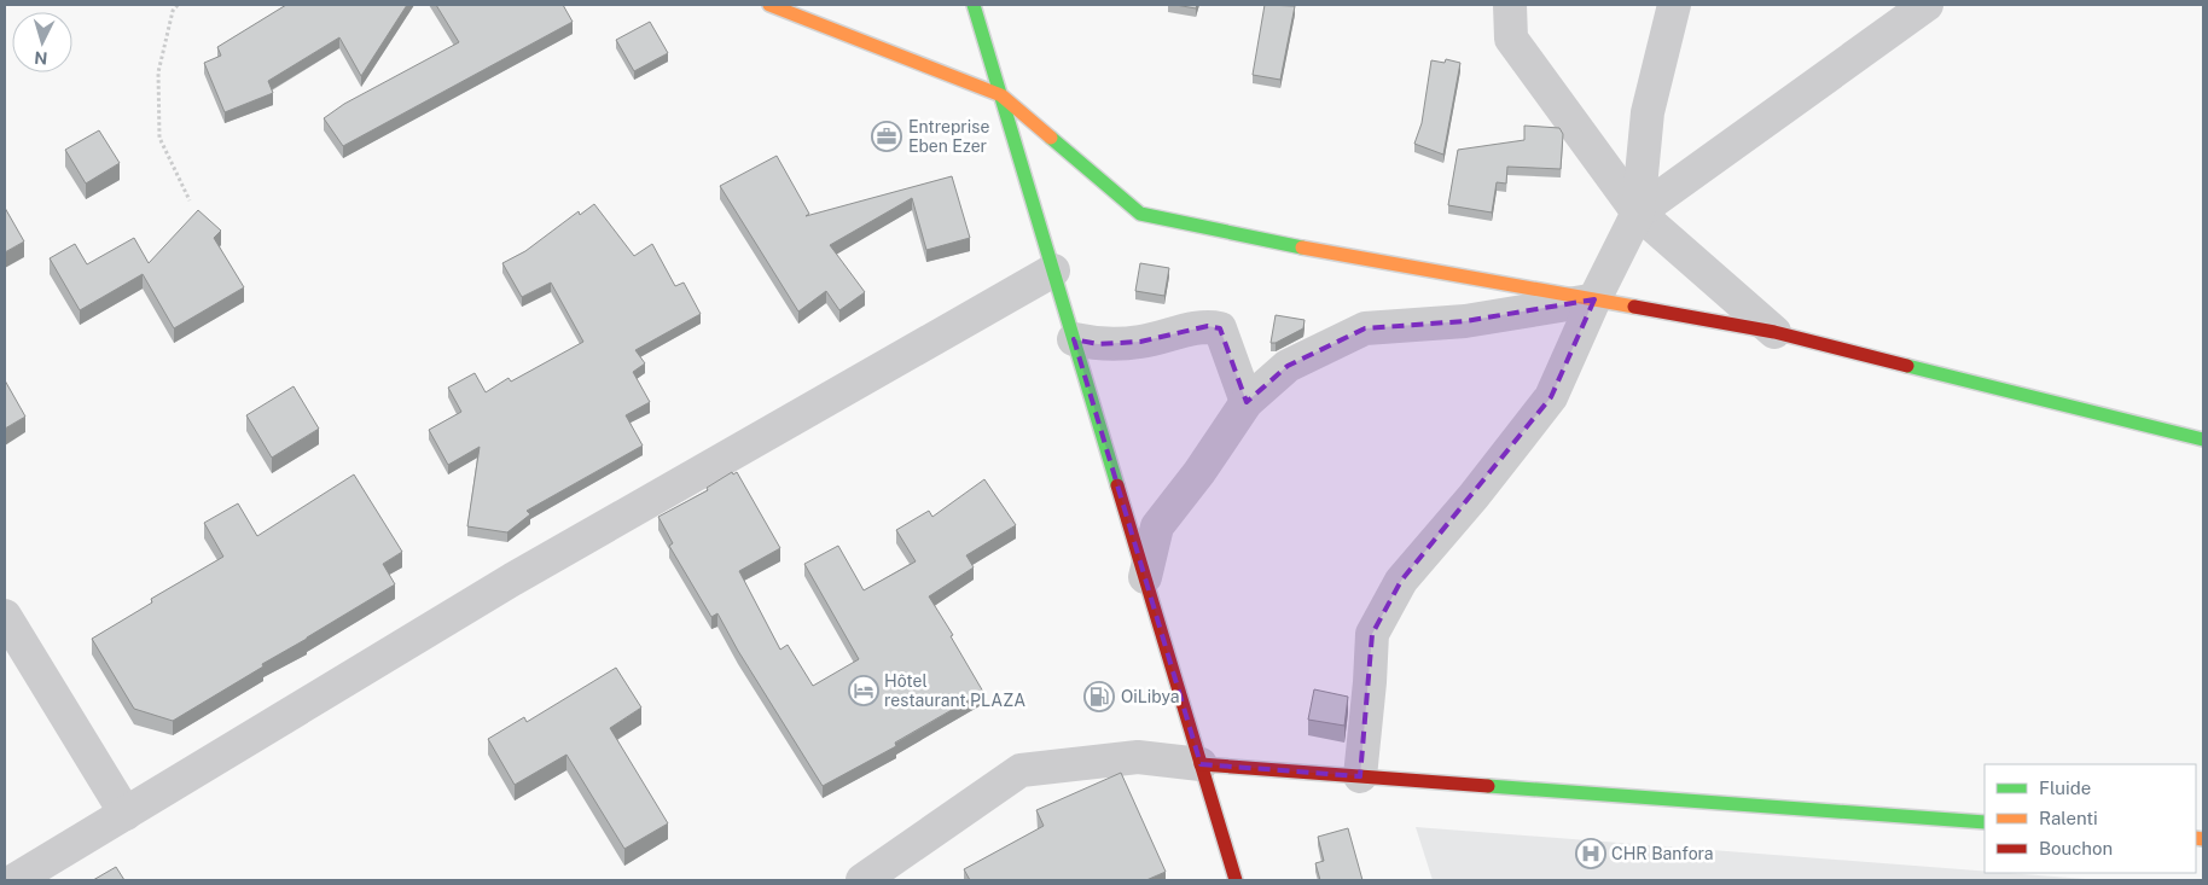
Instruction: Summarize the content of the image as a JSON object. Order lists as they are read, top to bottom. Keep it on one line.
{"places":{"office":["Entreprise Eben Ezer"],"hotel":["Hôtel restaurant PLAZA"],"fuel station":["OiLibya"],"hospital":["CHR Banfora"]},"legend":["Fluide","Ralenti","Bouchon"],"north":"bottom"}
